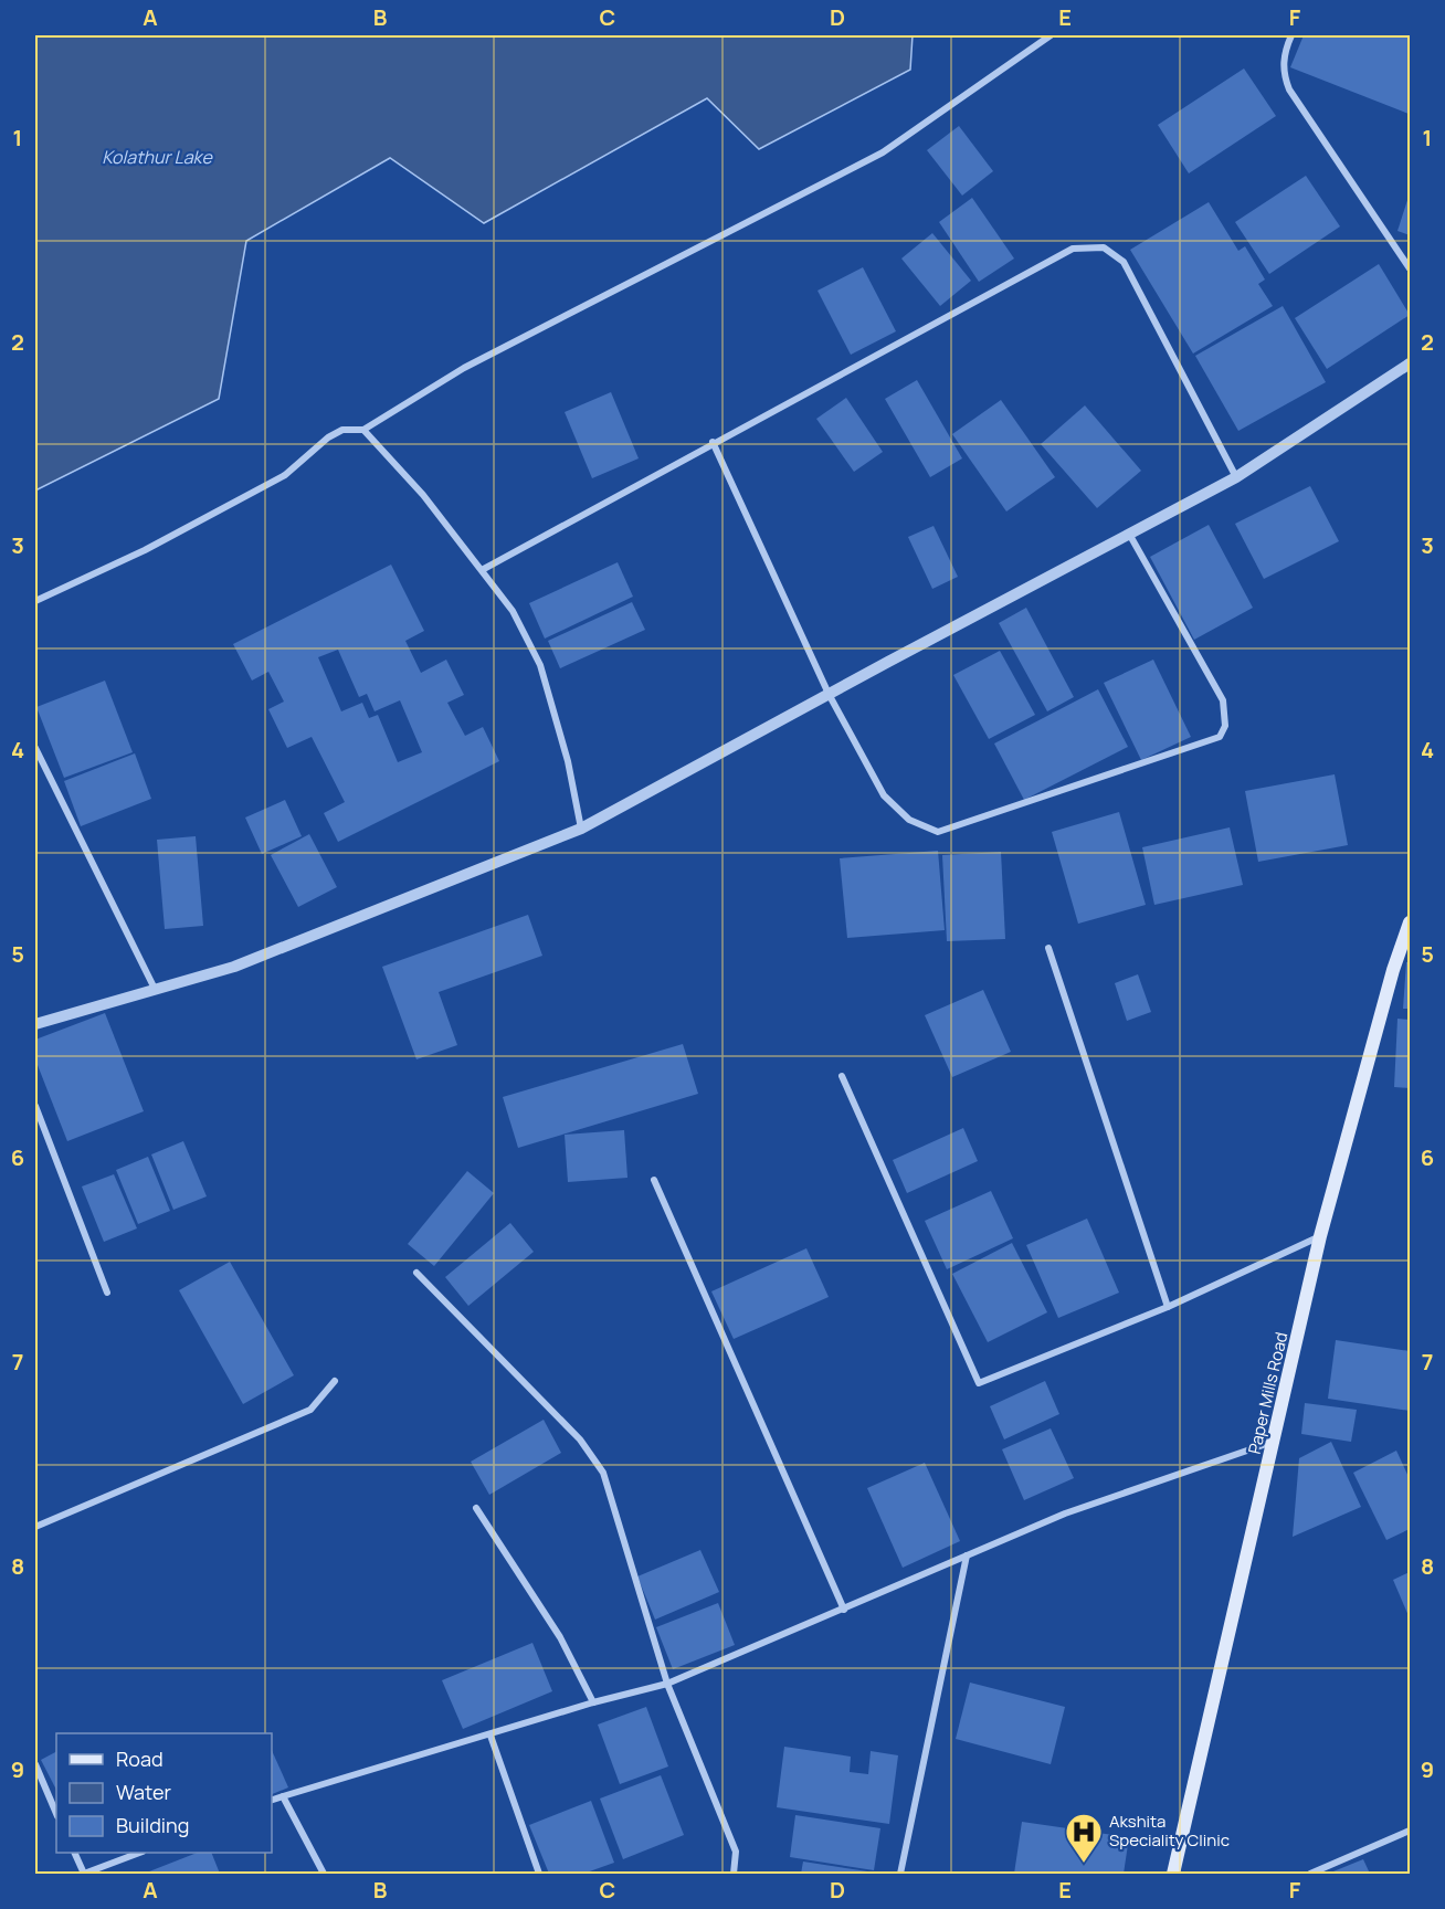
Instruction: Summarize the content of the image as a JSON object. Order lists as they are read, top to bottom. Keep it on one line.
{"streets":{"main road":["Paper Mills Road"]},"water":["Kolathur Lake"],"places":{"hospital":["Akshita Speciality Clinic"]},"legend":["Road","Water","Building"],"grid":{"columns":["A","B","C","D","E","F"],"rows":["1","2","3","4","5","6","7","8","9"]}}
